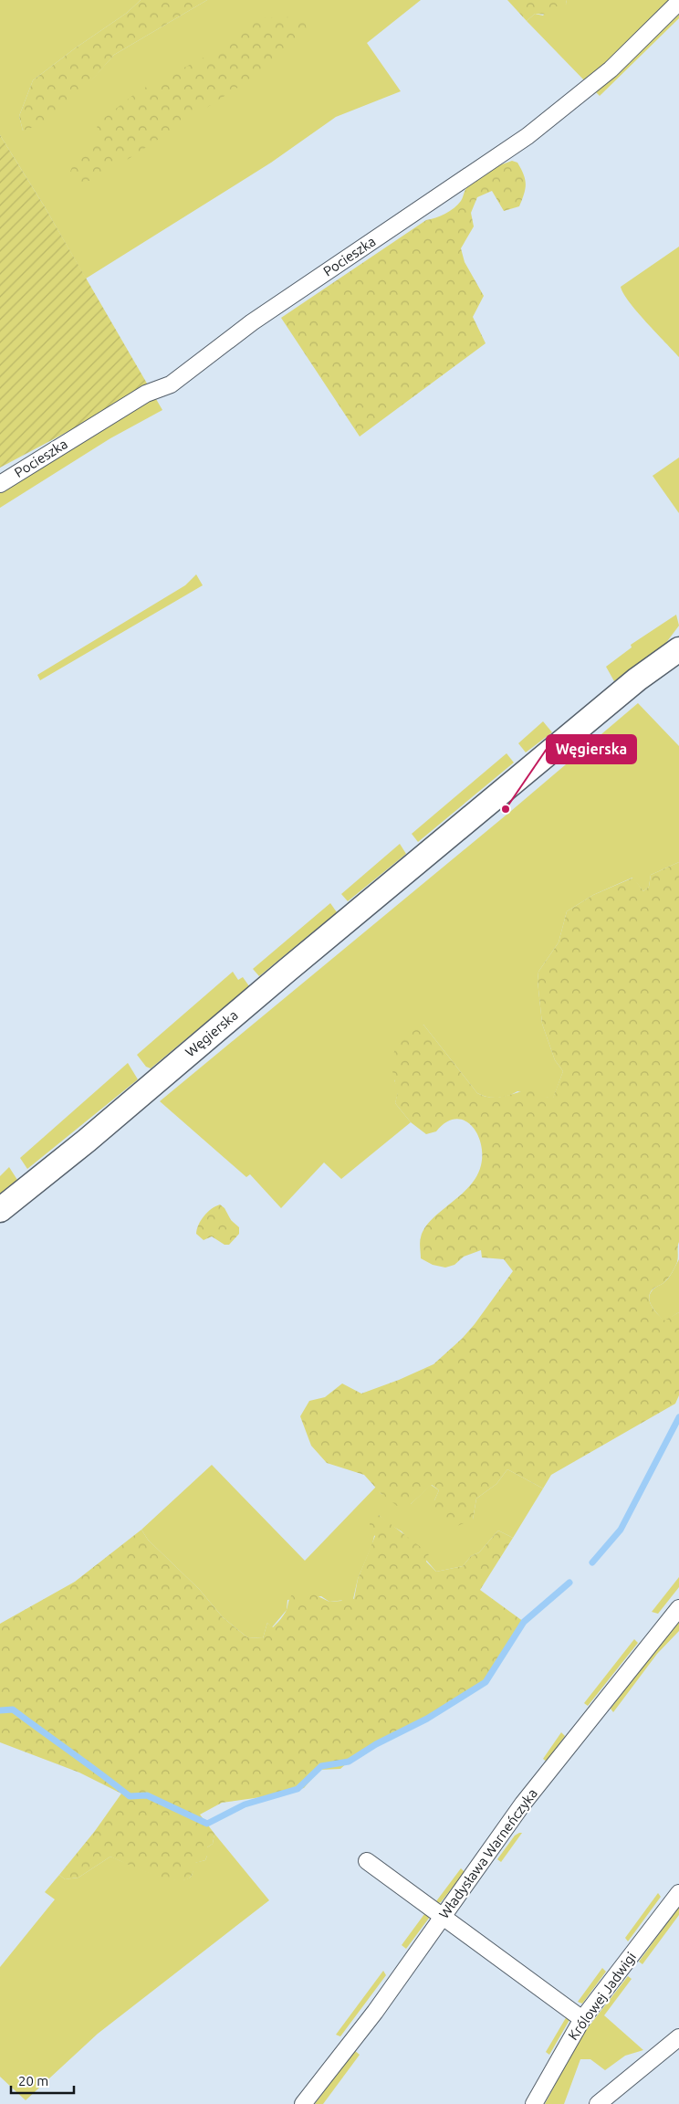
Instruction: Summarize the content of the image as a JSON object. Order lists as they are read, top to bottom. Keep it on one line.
{"streets":{"main road":["Węgierska"],"street":["Pocieszka","Władysława Warneńczyka","Królowej Jadwigi"]},"places":["Węgierska"],"scale_bar":"20 m"}
